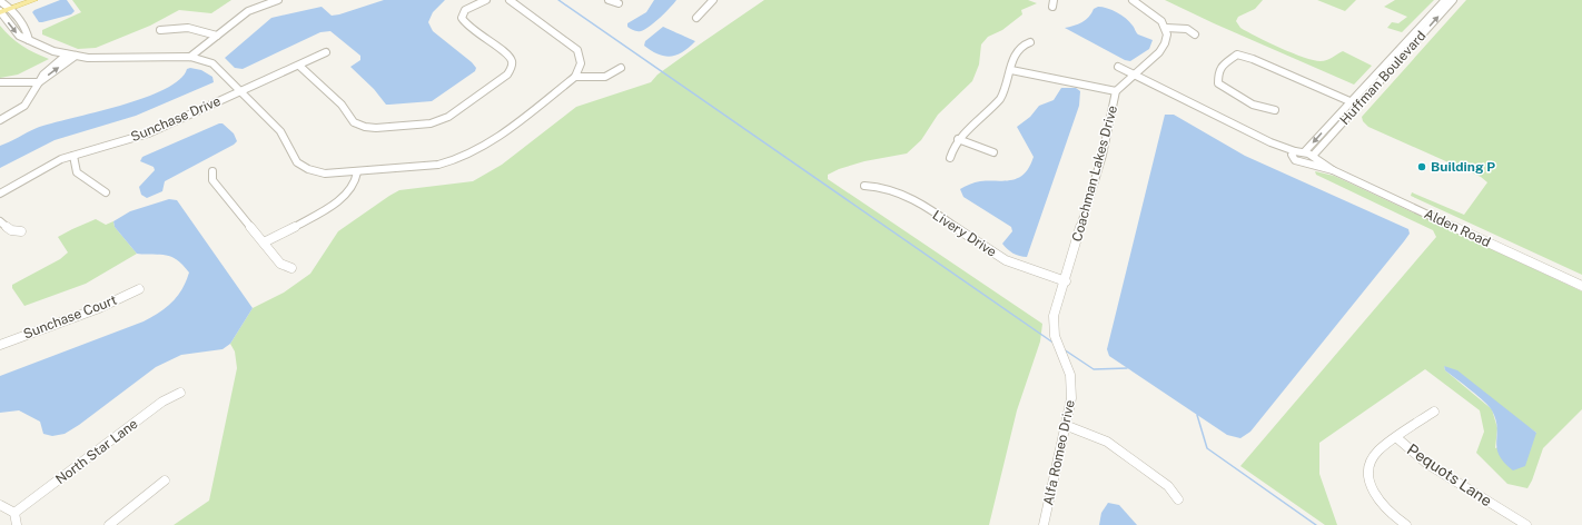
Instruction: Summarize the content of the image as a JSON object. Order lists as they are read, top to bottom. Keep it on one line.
{"streets":{"street":["Huffman Boulevard","Sunchase Drive","Coachman Lakes Drive","Alden Road","Livery Drive","Sunchase Court","North Star Lane","Alfa Romeo Drive","Pequots Lane"]},"crossings":[["Huffman Boulevard","Alden Road"],["Coachman Lakes Drive","Livery Drive"],["Coachman Lakes Drive","Alfa Romeo Drive"]],"places":["Building P"]}
